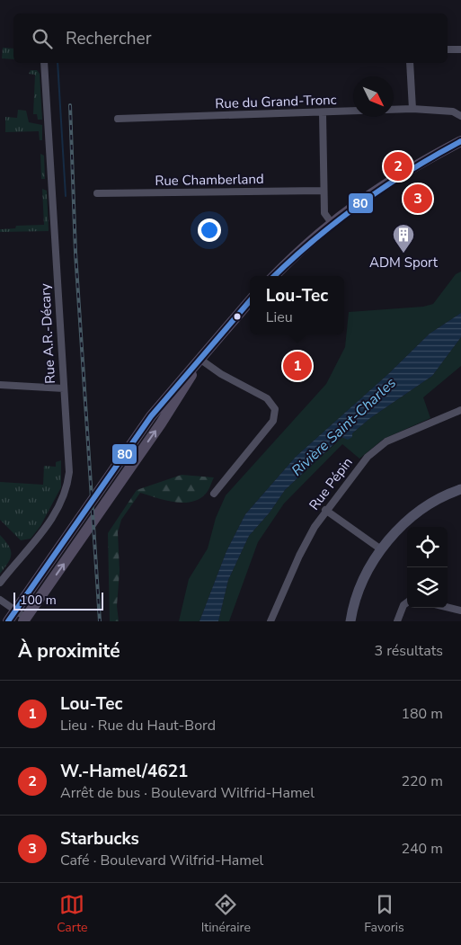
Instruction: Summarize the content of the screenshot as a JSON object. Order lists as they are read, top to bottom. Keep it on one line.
{"streets":{"street":["Rue du Grand-Tronc","Rue Chamberland","Rue A.R.-Décary","Rue Pépin"]},"water":["Rivière Saint-Charles"],"places":{"building":["ADM Sport"]},"lines":["transit line 80"],"scale_bar":"100 m","north":"bottom right","page":{"search":"Rechercher","pins":["2","3","1"],"popup":["Lou-Tec","Lieu"],"scale":"100 m","heading":["À proximité","3 résultats"],"list":[{"mark":"1","name":"Lou-Tec","note":"Lieu · Rue du Haut-Bord","value":"180 m"},{"mark":"2","name":"W.-Hamel/4621","note":"Arrêt de bus · Boulevard Wilfrid-Hamel","value":"220 m"},{"mark":"3","name":"Starbucks","note":"Café · Boulevard Wilfrid-Hamel","value":"240 m"}],"nav":["Carte","Itinéraire","Favoris"]}}
